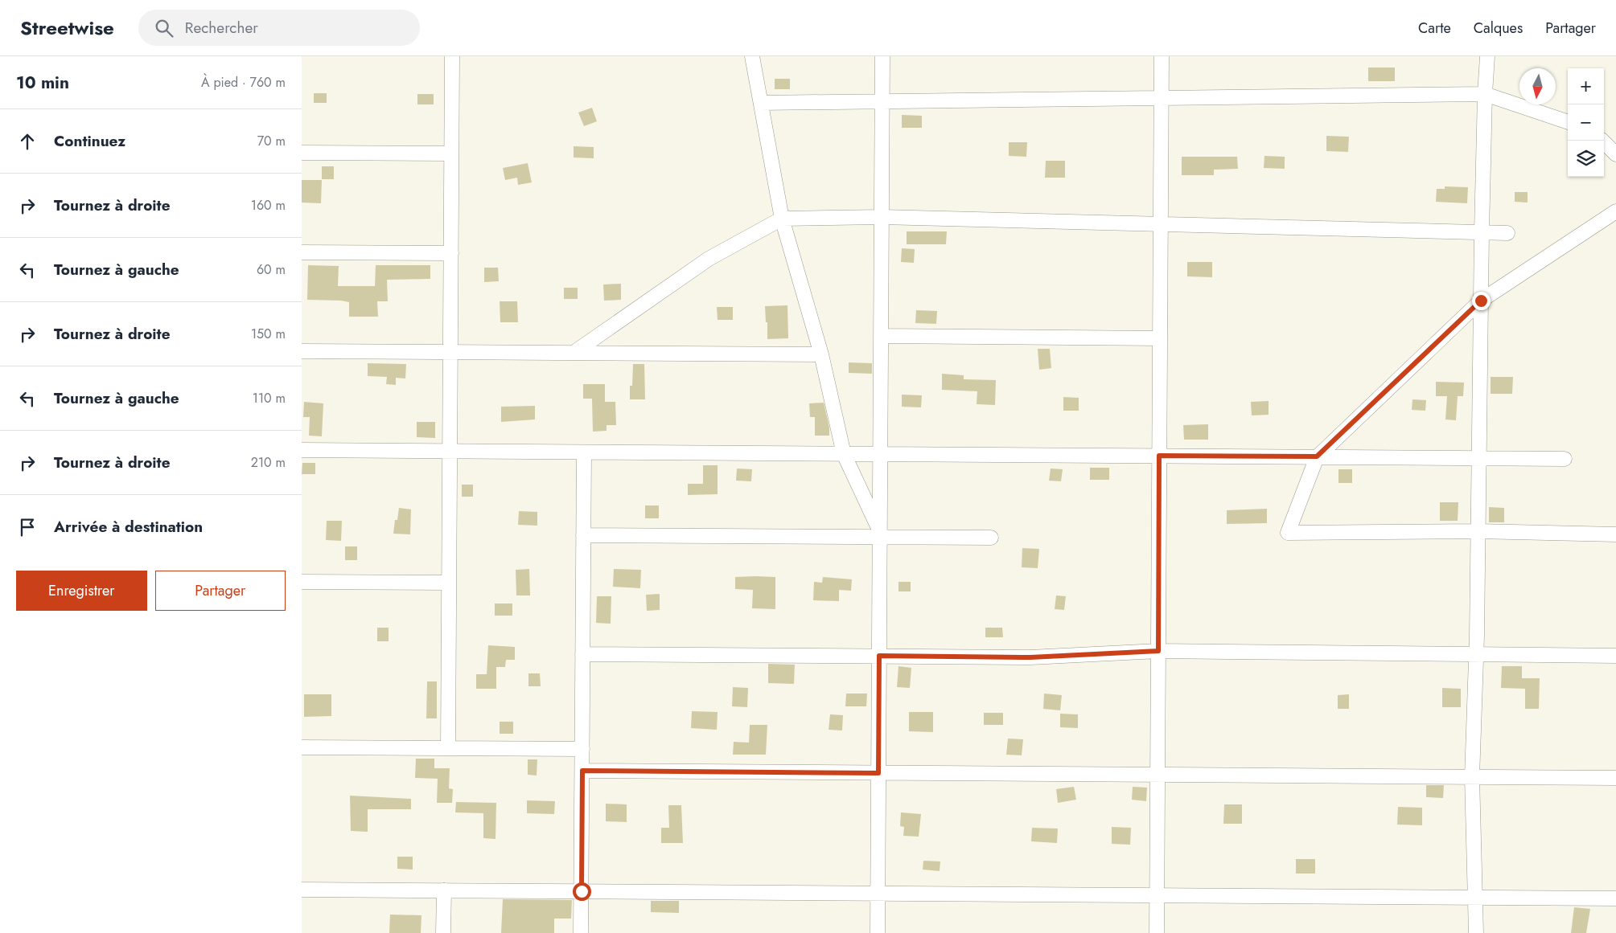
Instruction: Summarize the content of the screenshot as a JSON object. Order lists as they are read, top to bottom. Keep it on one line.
{"north":"bottom","page":{"header":"Streetwise","search":"Rechercher","nav":["Carte","Calques","Partager"],"heading":["10 min","À pied · 760 m"],"map_buttons":["+","−"],"list":[["Continuez","70 m"],["Tournez à droite","160 m"],["Tournez à gauche","60 m"],["Tournez à droite","150 m"],["Tournez à gauche","110 m"],["Tournez à droite","210 m"],"Arrivée à destination"],"buttons":["Enregistrer","Partager"]}}
